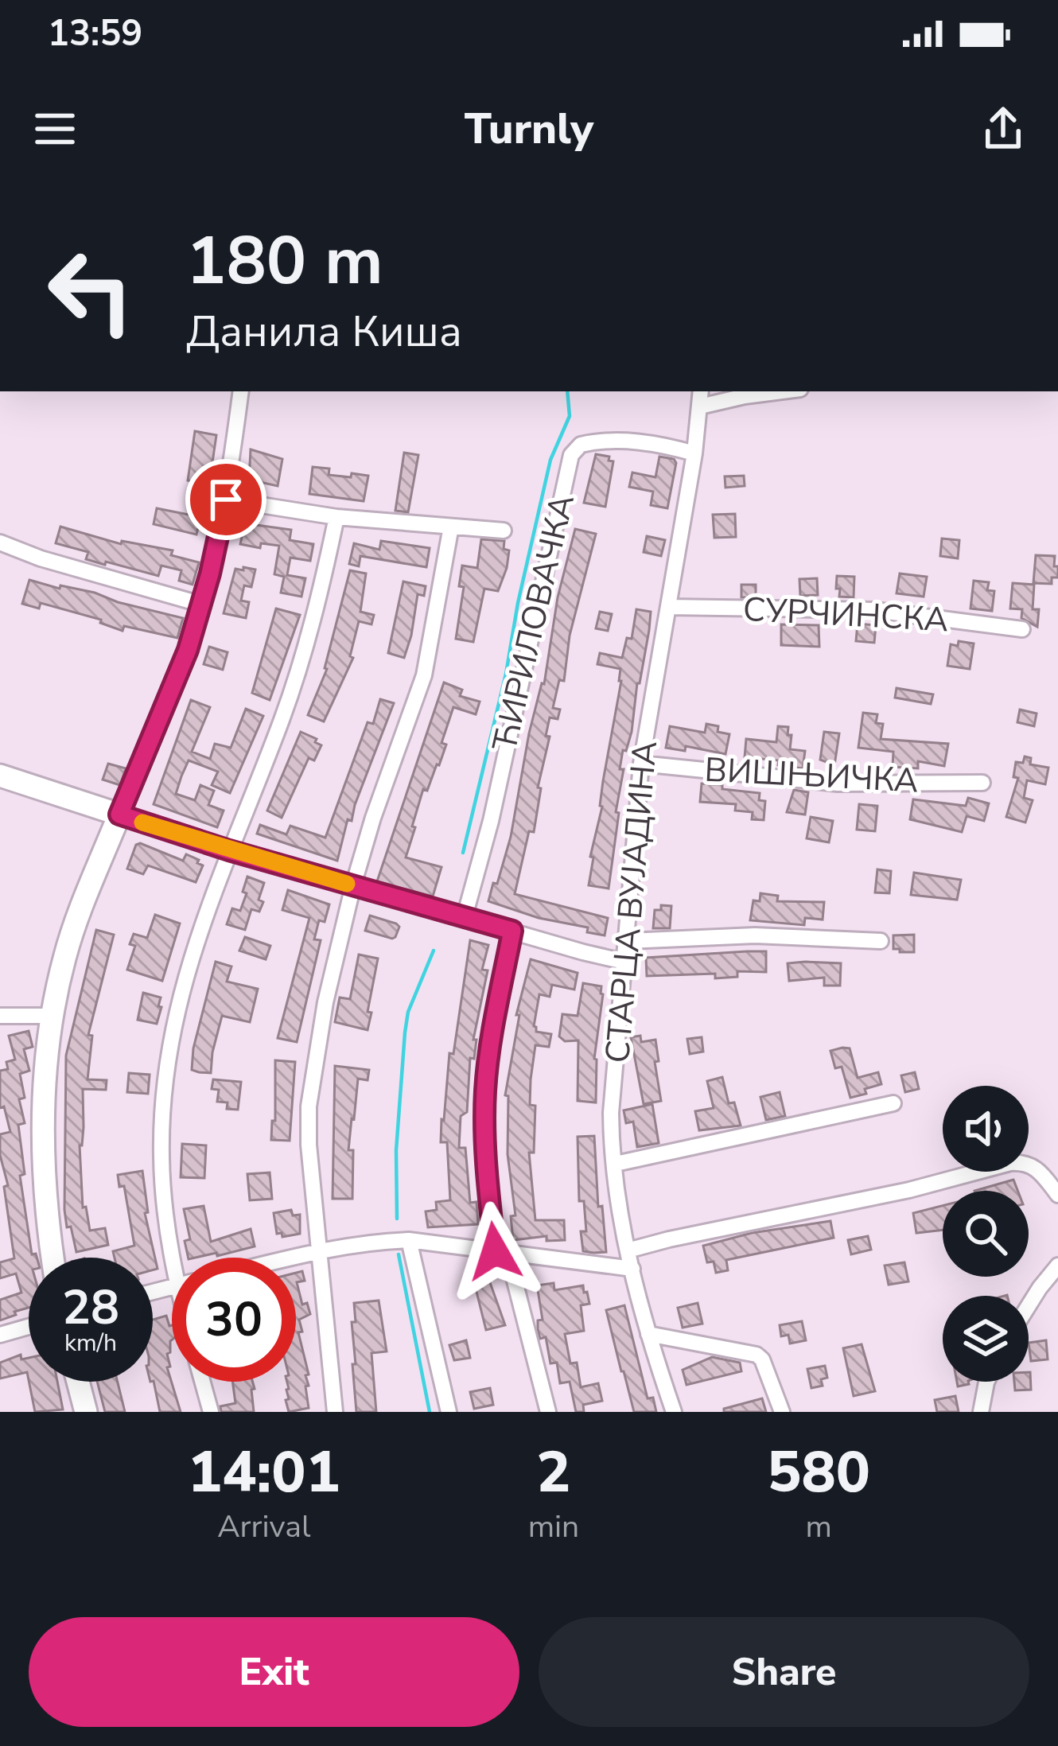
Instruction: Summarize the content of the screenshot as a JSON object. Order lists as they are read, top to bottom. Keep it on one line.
{"streets":{"street":["СУРЧИНСКА","ЋИРИЛОВАЧКА","ВИШЊИЧКА","СТАРЦА ВУЈАДИНА"]},"crossings":[["СУРЧИНСКА","СТАРЦА ВУЈАДИНА"],["ЋИРИЛОВАЧКА","СТАРЦА ВУЈАДИНА"],["ВИШЊИЧКА","СТАРЦА ВУЈАДИНА"]],"page":{"status":"13:59","header":"Turnly","turn":["180 m","Данила Киша"],"speed":"28 km/h","limit":"30","eta":["14:01","Arrival","2","min","580","m"],"buttons":["Exit","Share"]}}
